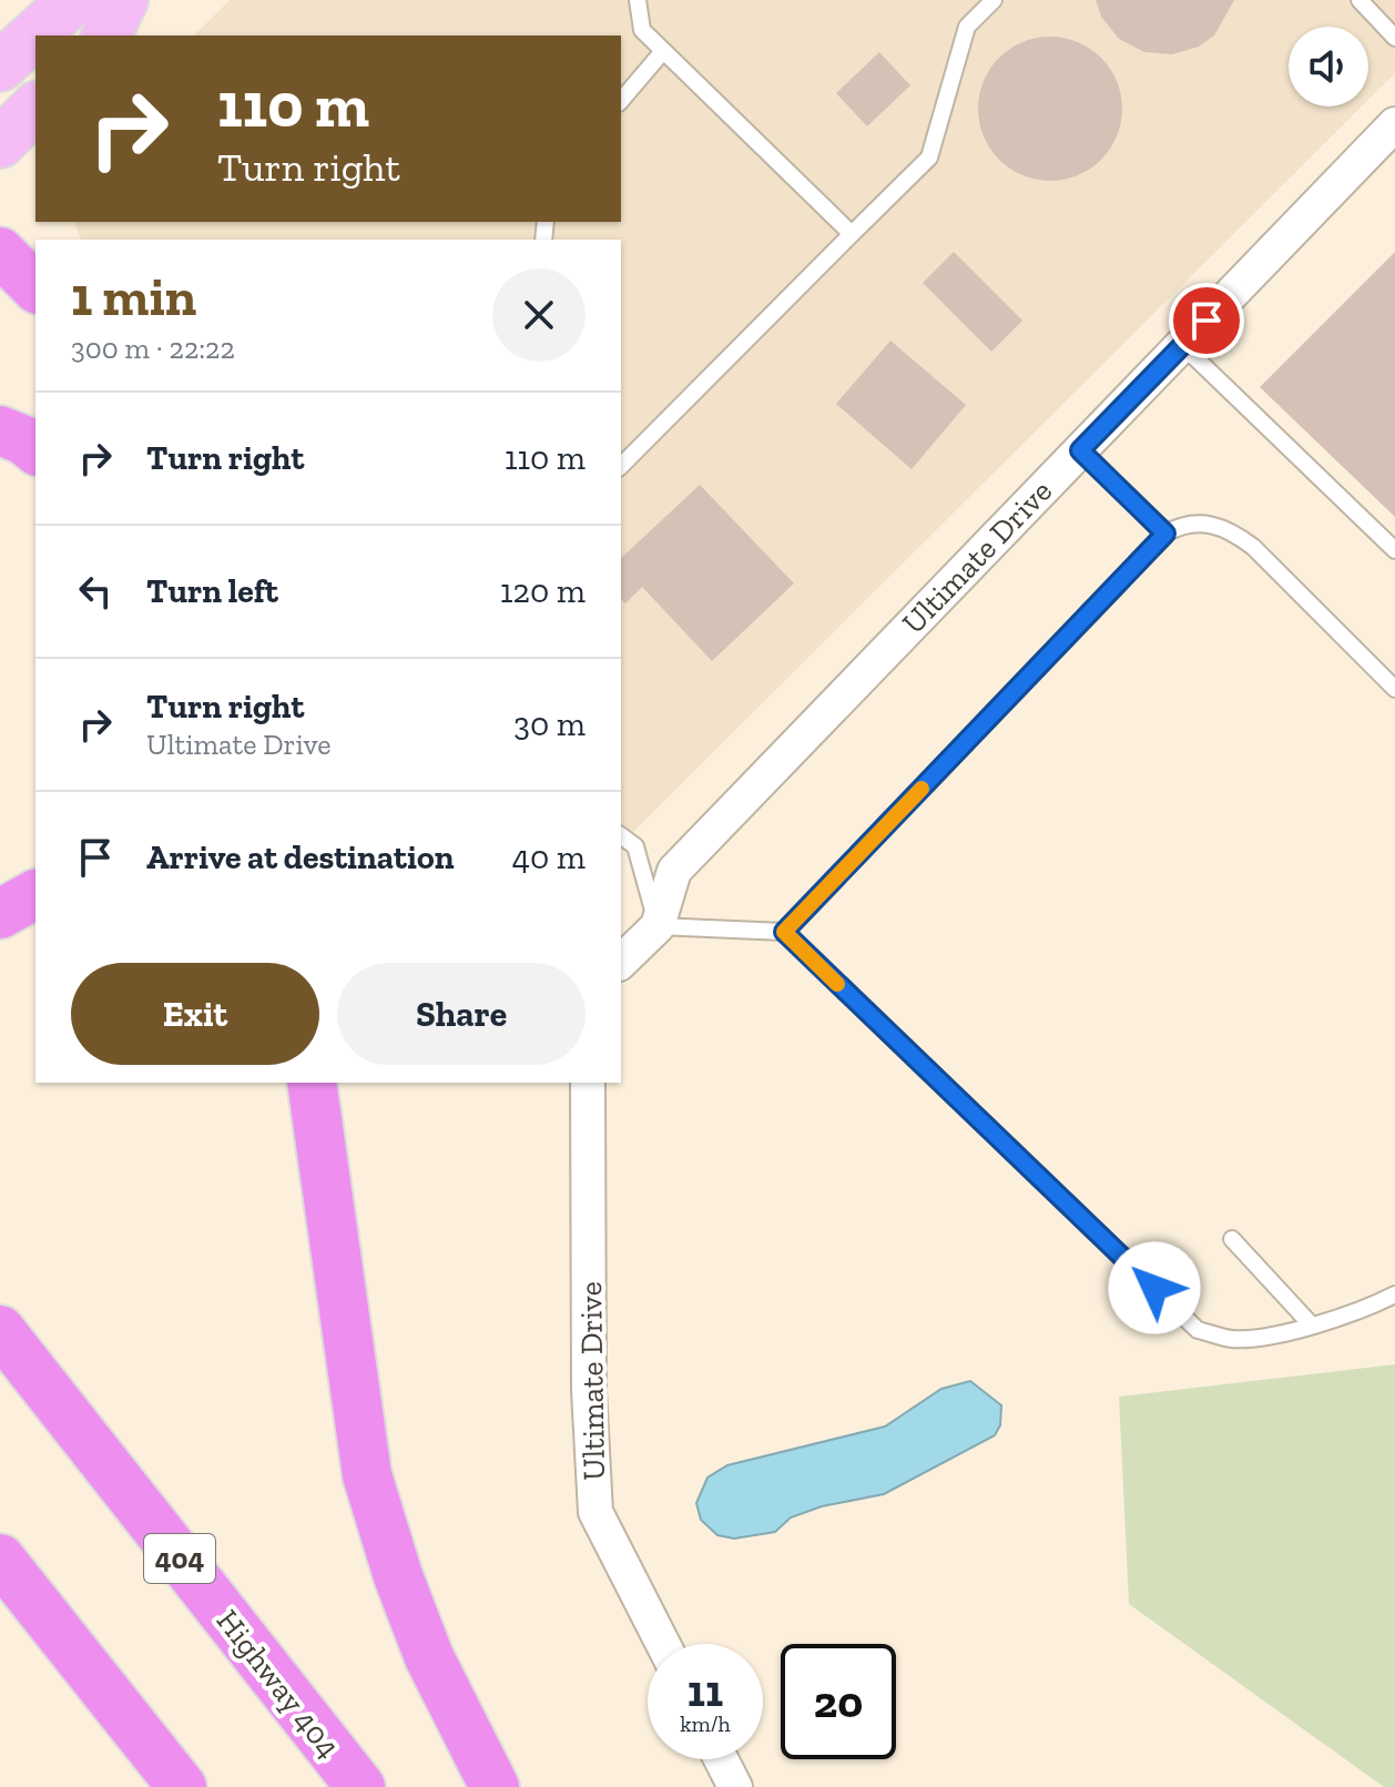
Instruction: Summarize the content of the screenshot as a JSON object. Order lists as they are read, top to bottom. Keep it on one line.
{"streets":{"highway":["404","Highway 404"],"street":["Ultimate Drive"]},"page":{"turn":["110 m","Turn right"],"heading":["1 min","300 m · 22:22"],"list":[{"name":"Turn right","value":"110 m"},{"name":"Turn left","value":"120 m"},{"name":"Turn right","note":"Ultimate Drive","value":"30 m"},{"name":"Arrive at destination","value":"40 m"}],"buttons":["Exit","Share"],"speed":"11 km/h","limit":"20"}}
